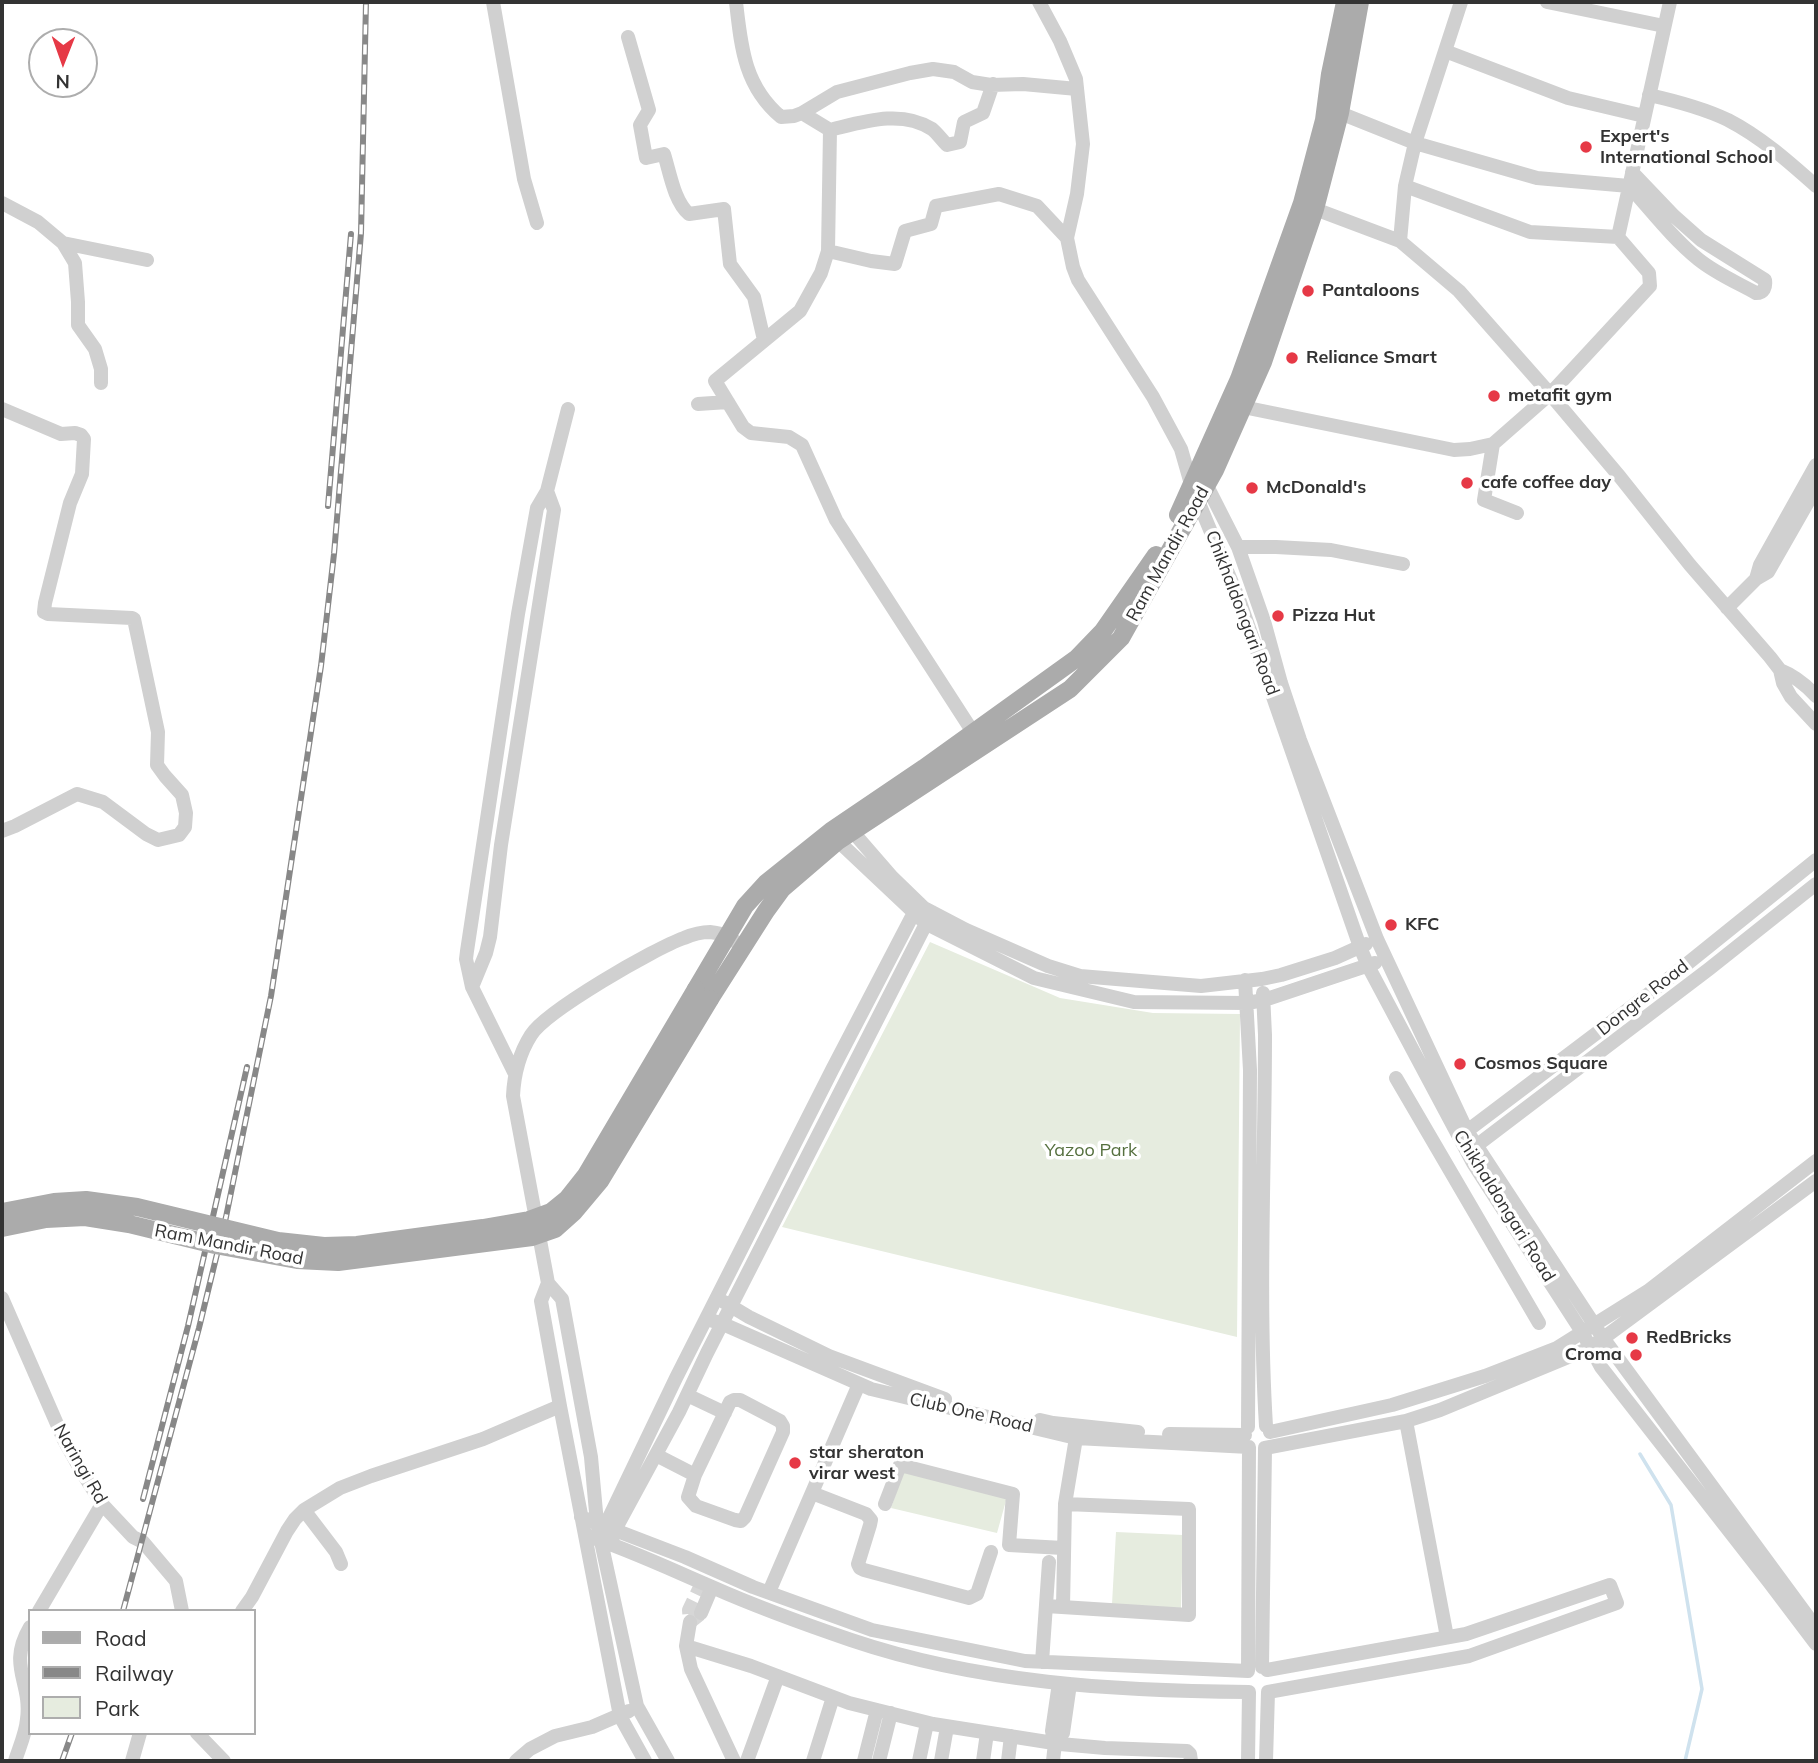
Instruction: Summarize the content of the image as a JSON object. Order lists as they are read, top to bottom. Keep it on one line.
{"streets":{"main road":["Ram Mandir Road"],"street":["Chikhaldongari Road","Dongre Road","Club One Road","Naringi Rd"]},"crossings":[["Ram Mandir Road","Chikhaldongari Road"],["Chikhaldongari Road","Dongre Road"],["Chikhaldongari Road","Club One Road"]],"parks":["Yazoo Park"],"places":["Expert's International School","Pantaloons","Reliance Smart","metafit gym","cafe coffee day","McDonald's","Pizza Hut","KFC","Cosmos Square","RedBricks","Croma","star sheraton virar west"],"legend":["Road","Railway","Park"],"north":"bottom"}
